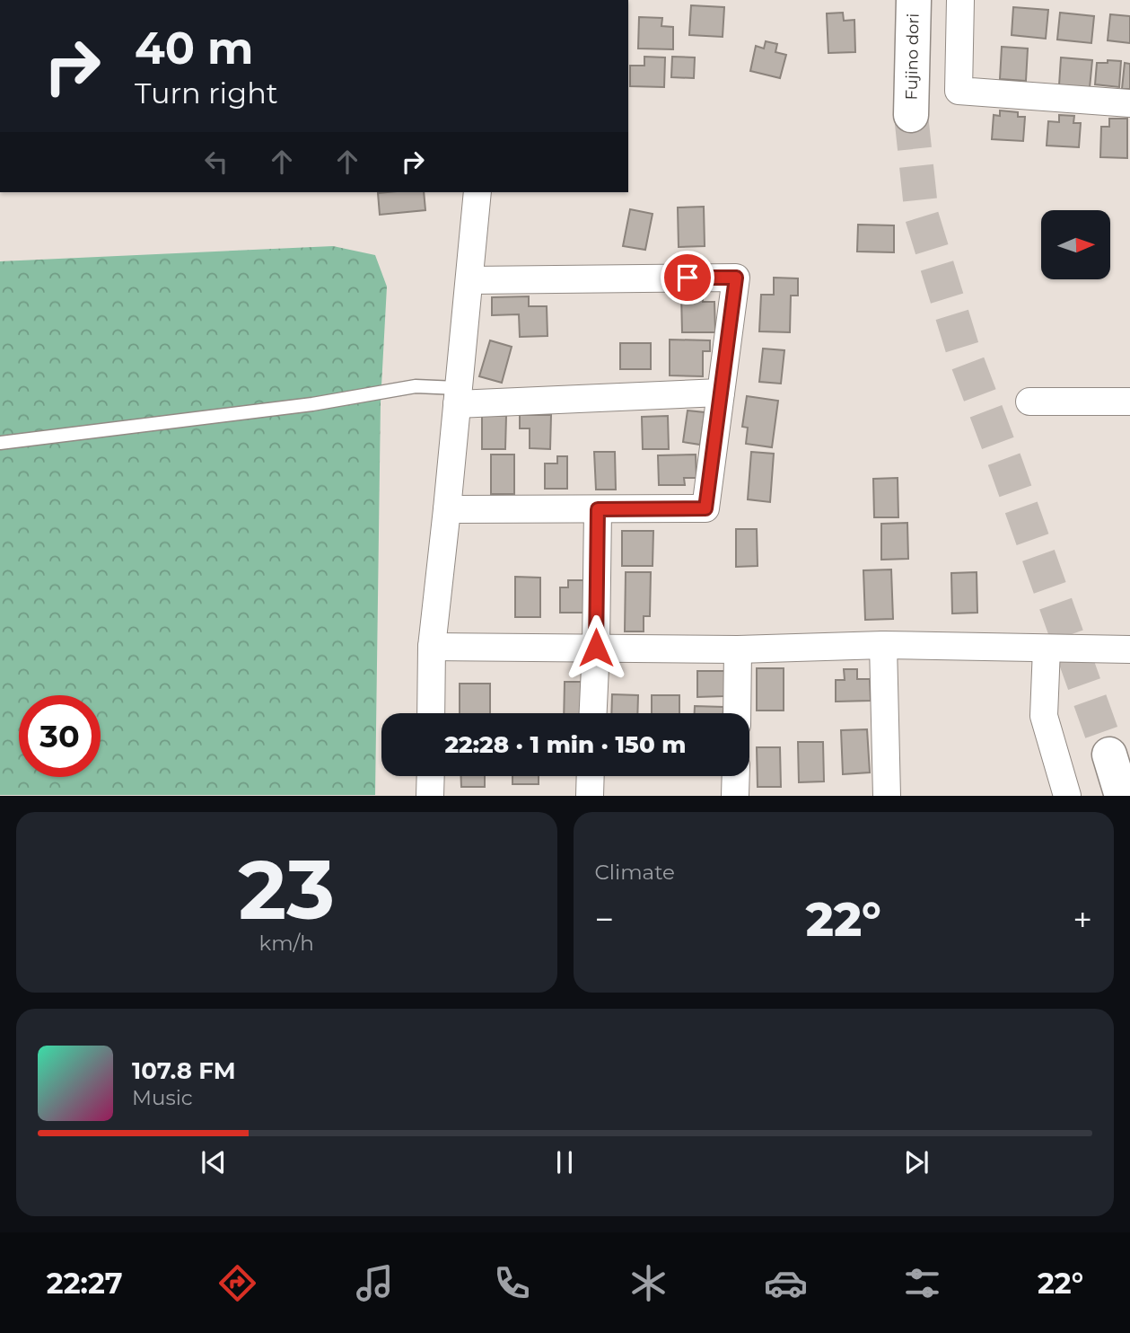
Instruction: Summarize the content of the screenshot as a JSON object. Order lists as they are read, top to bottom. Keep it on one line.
{"streets":{"street":["Fujino dori"]},"north":"right","page":{"turn":["40 m","Turn right"],"limit":"30","trip":"22:28 · 1 min · 150 m","tile":[["23","km/h"],"Climate"],"heat":["−","22°","+"],"song":["107.8 FM","Music"],"tabs":["22:27","22°"]}}
